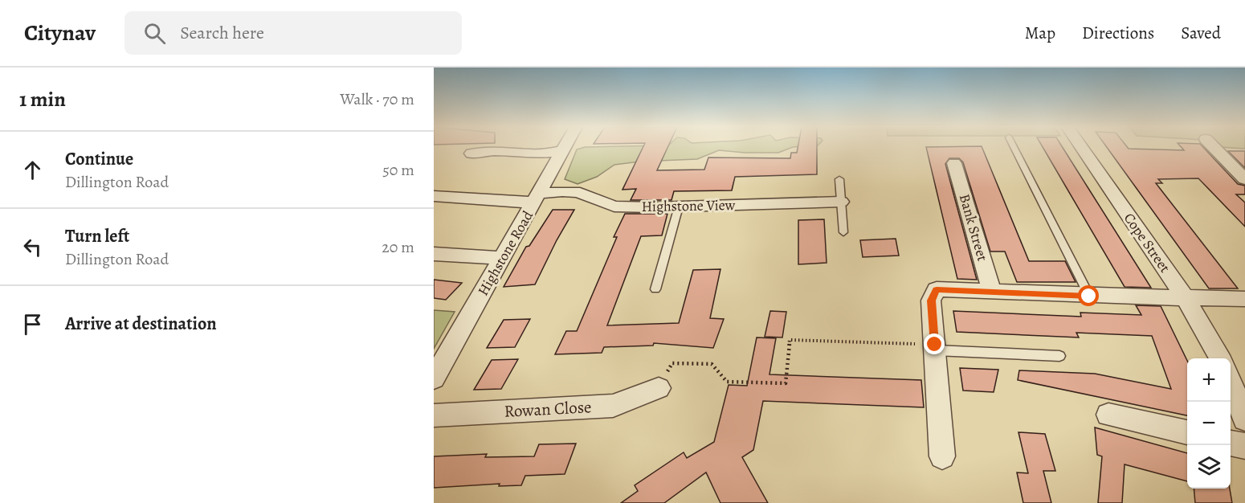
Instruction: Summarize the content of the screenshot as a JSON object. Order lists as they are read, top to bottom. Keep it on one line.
{"streets":{"street":["Highstone View","Bank Street","Cope Street","Highstone Road","Rowan Close"]},"crossings":[["Highstone View","Highstone Road"]],"page":{"header":"Citynav","search":"Search here","nav":["Map","Directions","Saved"],"heading":["1 min","Walk · 70 m"],"list":[["Continue","Dillington Road","50 m"],["Turn left","Dillington Road","20 m"],"Arrive at destination"],"map_buttons":["+","−"]}}
